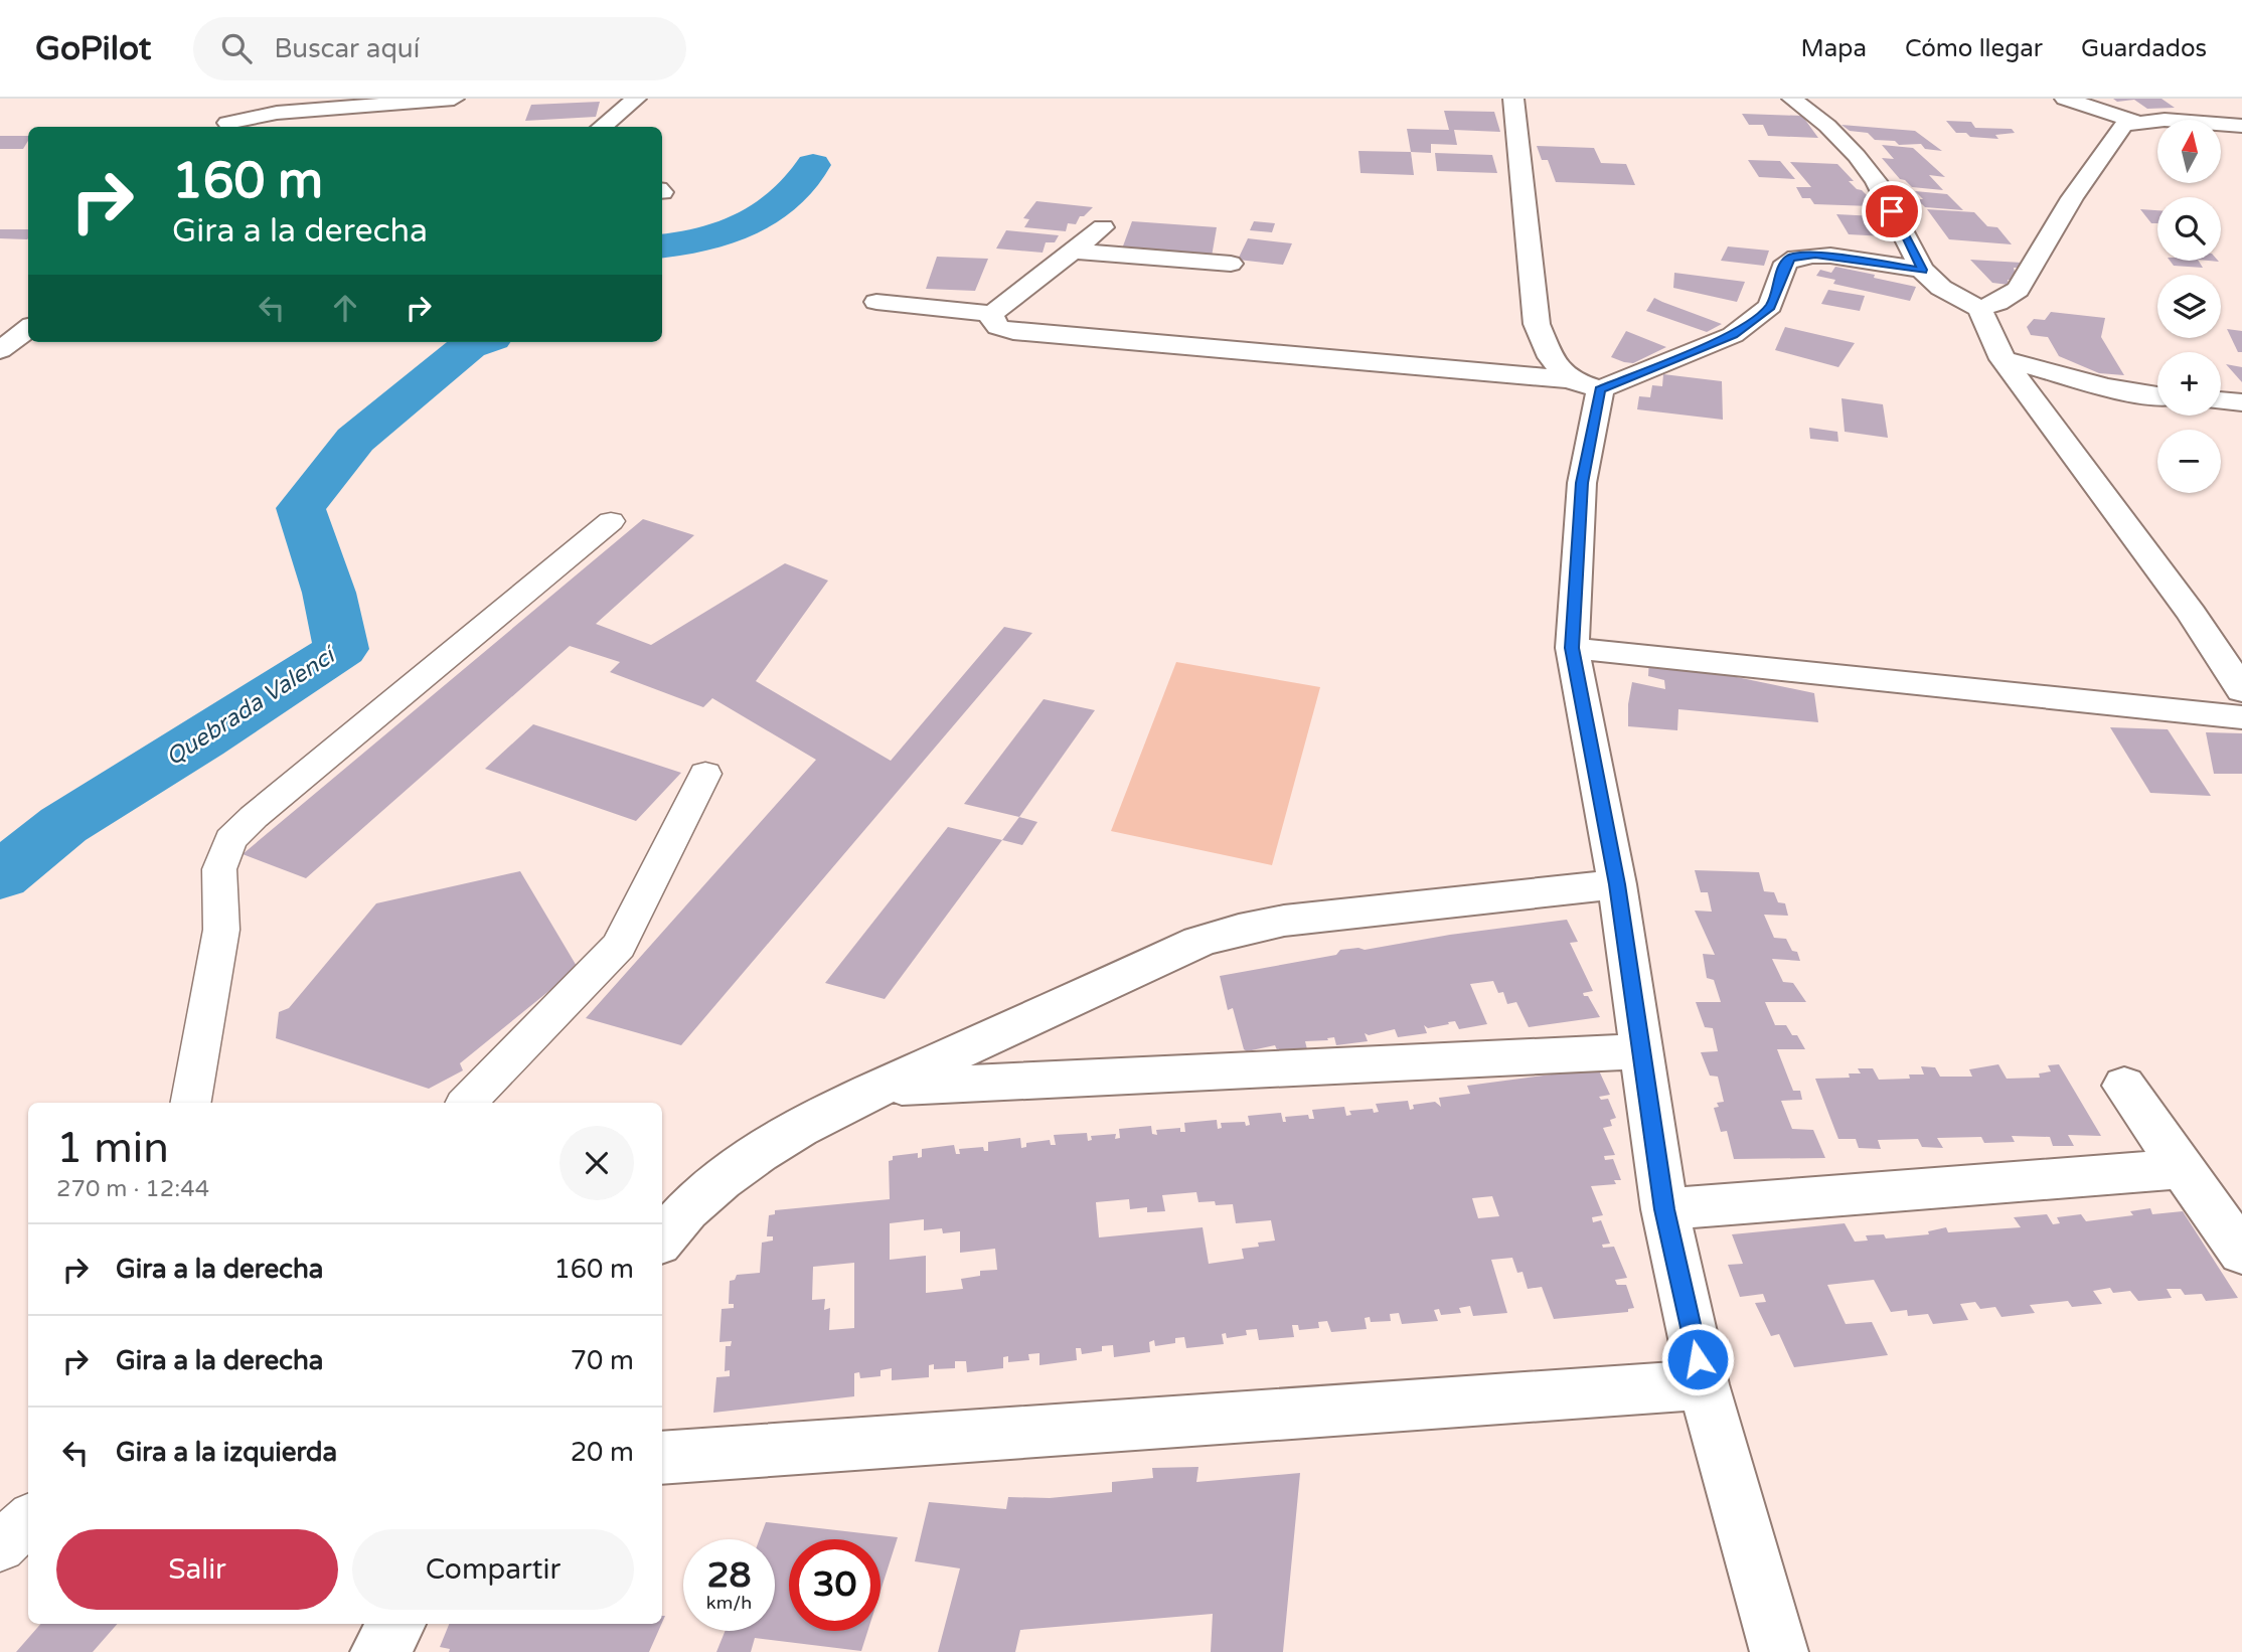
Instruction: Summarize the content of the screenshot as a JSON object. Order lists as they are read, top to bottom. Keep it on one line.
{"water":["Quebrada Valencí"],"north":"top","page":{"header":"GoPilot","search":"Buscar aquí","nav":["Mapa","Cómo llegar","Guardados"],"map_buttons":["+","−"],"turn":["160 m","Gira a la derecha"],"heading":["1 min","270 m · 12:44"],"list":[{"name":"Gira a la derecha","value":"160 m"},{"name":"Gira a la derecha","value":"70 m"},{"name":"Gira a la izquierda","value":"20 m"}],"buttons":["Salir","Compartir"],"speed":"28 km/h","limit":"30"}}
